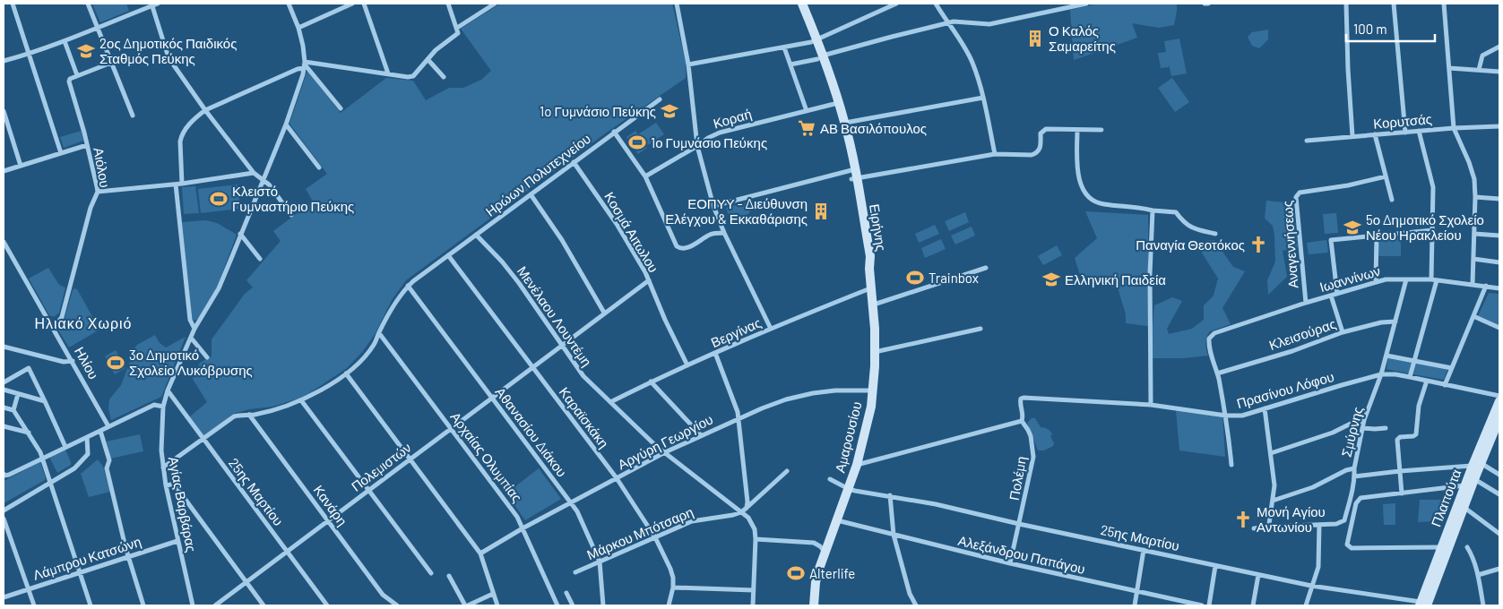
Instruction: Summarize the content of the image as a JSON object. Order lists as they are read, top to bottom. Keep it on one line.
{"streets":{"main road":["Ειρήνης","Αμαρουσίου","Πλαπούτα"],"street":["Κοραή","Κορυτσάς","Αιόλου","Ηρώων Πολυτεχνείου","Κοσμά Αιτωλου","Αναγεννήσεως","Ιωαννίνων","Μενέλαου Λουντέμη","Βεργίνας","Κλεισούρας","Ηλίου","Πρασίνου Λόφου","Καραϊσκάκη","Αθανασίου Διάκου","Σμύρνης","Αργύρη Γεωργίου","Αρχαίας Ολυμπίας","Πολεμιστών","Πολέμη","25ης Μαρτίου","Αγίας Βαρβάρας","Κανάρη","Μάρκου Μπότσαρη","Αλεξάνδρου Παπάγου","Λάμπρου Κατσώνη"]},"crossings":[["Κοραή","Ειρήνης"],["Αιόλου","Ηλίου"],["Ηρώων Πολυτεχνείου","Κοσμά Αιτωλου"],["Ηρώων Πολυτεχνείου","Μενέλαου Λουντέμη"],["Ηρώων Πολυτεχνείου","Καραϊσκάκη"],["Ηρώων Πολυτεχνείου","Αθανασίου Διάκου"],["Ηρώων Πολυτεχνείου","Αρχαίας Ολυμπίας"],["Ηρώων Πολυτεχνείου","25ης Μαρτίου"],["Ηρώων Πολυτεχνείου","Αγίας Βαρβάρας"],["Ηρώων Πολυτεχνείου","Κανάρη"],["Ειρήνης","Αμαρουσίου"],["Κοσμά Αιτωλου","Βεργίνας"],["Κοσμά Αιτωλου","Πολεμιστών"],["Αναγεννήσεως","Ιωαννίνων"],["Ιωαννίνων","Κλεισούρας"],["Ιωαννίνων","Σμύρνης"],["Μενέλαου Λουντέμη","Βεργίνας"],["Μενέλαου Λουντέμη","Αργύρη Γεωργίου"],["Μενέλαου Λουντέμη","Πολεμιστών"],["Μενέλαου Λουντέμη","Μάρκου Μπότσαρη"],["Βεργίνας","Αμαρουσίου"],["Κλεισούρας","Σμύρνης"],["Πρασίνου Λόφου","Σμύρνης"],["Πρασίνου Λόφου","Πολέμη"],["Καραϊσκάκη","Αργύρη Γεωργίου"],["Καραϊσκάκη","Πολεμιστών"],["Καραϊσκάκη","Μάρκου Μπότσαρη"],["Αθανασίου Διάκου","Αργύρη Γεωργίου"],["Αθανασίου Διάκου","Πολεμιστών"],["Αθανασίου Διάκου","Μάρκου Μπότσαρη"],["Αμαρουσίου","Αργύρη Γεωργίου"],["Αμαρουσίου","25ης Μαρτίου"],["Αμαρουσίου","Αλεξάνδρου Παπάγου"],["Αργύρη Γεωργίου","Αρχαίας Ολυμπίας"],["Αρχαίας Ολυμπίας","Πολεμιστών"],["Πολεμιστών","25ης Μαρτίου"],["Πολεμιστών","Κανάρη"],["Πολέμη","25ης Μαρτίου"],["Πολέμη","Αλεξάνδρου Παπάγου"],["25ης Μαρτίου","Πλαπούτα"],["25ης Μαρτίου","Αγίας Βαρβάρας"],["Αγίας Βαρβάρας","Λάμπρου Κατσώνη"]],"districts":["Ηλιακό Χωριό"],"places":{"building":["Ο Καλός Σαμαρείτης","ΕΟΠΥΥ - Διεύθυνση Ελέγχου & Εκκαθάρισης"],"school or university":["2ος Δημοτικός Παιδικός Σταθμός Πεύκης","1o Γυμνάσιο Πεύκης","5ο Δημοτικό Σχολείο Νέου Ηρακλείου","Ελληνική Παιδεία"],"supermarket":["ΑΒ Βασιλόπουλος"],"sports":["1ο Γυμνάσιο Πεύκης","Κλειστό Γυμναστήριο Πεύκης","Trainbox","3ο Δημοτικό Σχολείο Λυκόβρυσης","Alterlife"],"church":["Παναγία Θεοτόκος","Μονή Αγίου Αντωνίου"]},"scale_bar":"100 m"}
